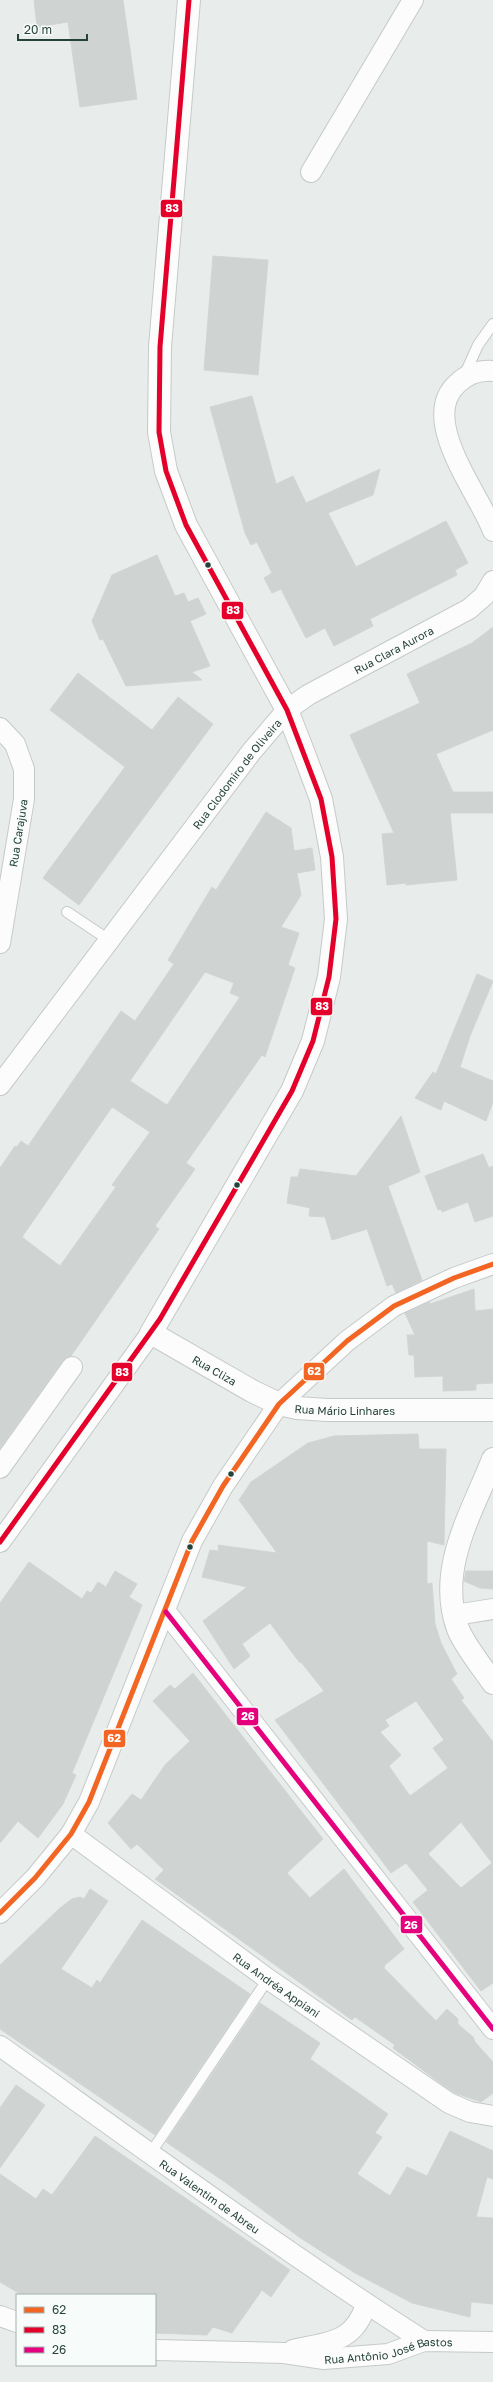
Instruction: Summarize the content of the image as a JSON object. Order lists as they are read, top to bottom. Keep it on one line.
{"streets":{"street":["Rua Clara Aurora","Rua Clodomiro de Oliveira","Rua Carajuva","Rua Cliza","Rua Mário Linhares","Rua Andréa Appiani","Rua Valentim de Abreu","Rua Antônio José Bastos"]},"crossings":[["Rua Clara Aurora","Rua Clodomiro de Oliveira"],["Rua Cliza","Rua Mário Linhares"],["Rua Mário Linhares","Rua Andréa Appiani"],["Rua Valentim de Abreu","Rua Antônio José Bastos"]],"lines":["transit line 83","transit line 62","transit line 26"],"legend":["62","83","26"],"scale_bar":"20 m"}
